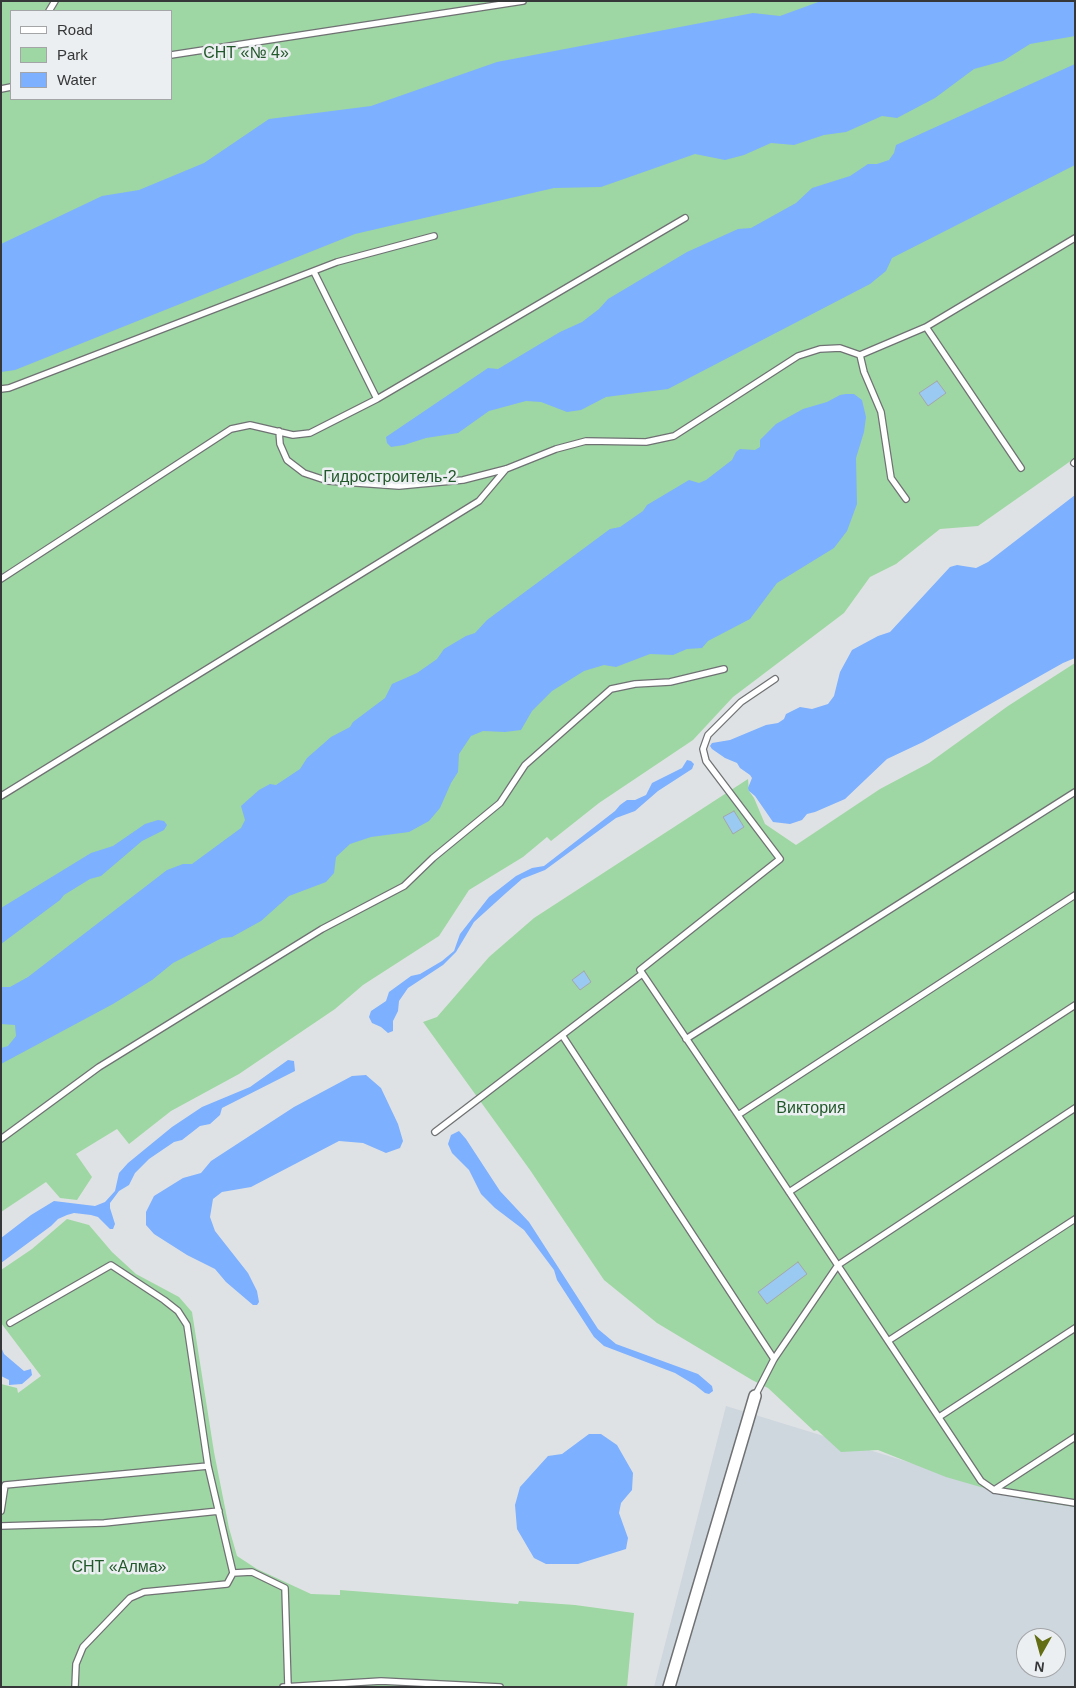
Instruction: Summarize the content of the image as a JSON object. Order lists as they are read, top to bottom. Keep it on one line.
{"parks":["СНТ «№ 4»","Гидростроитель-2","Виктория","СНТ «Алма»"],"legend":["Road","Park","Water"],"north":"bottom"}
